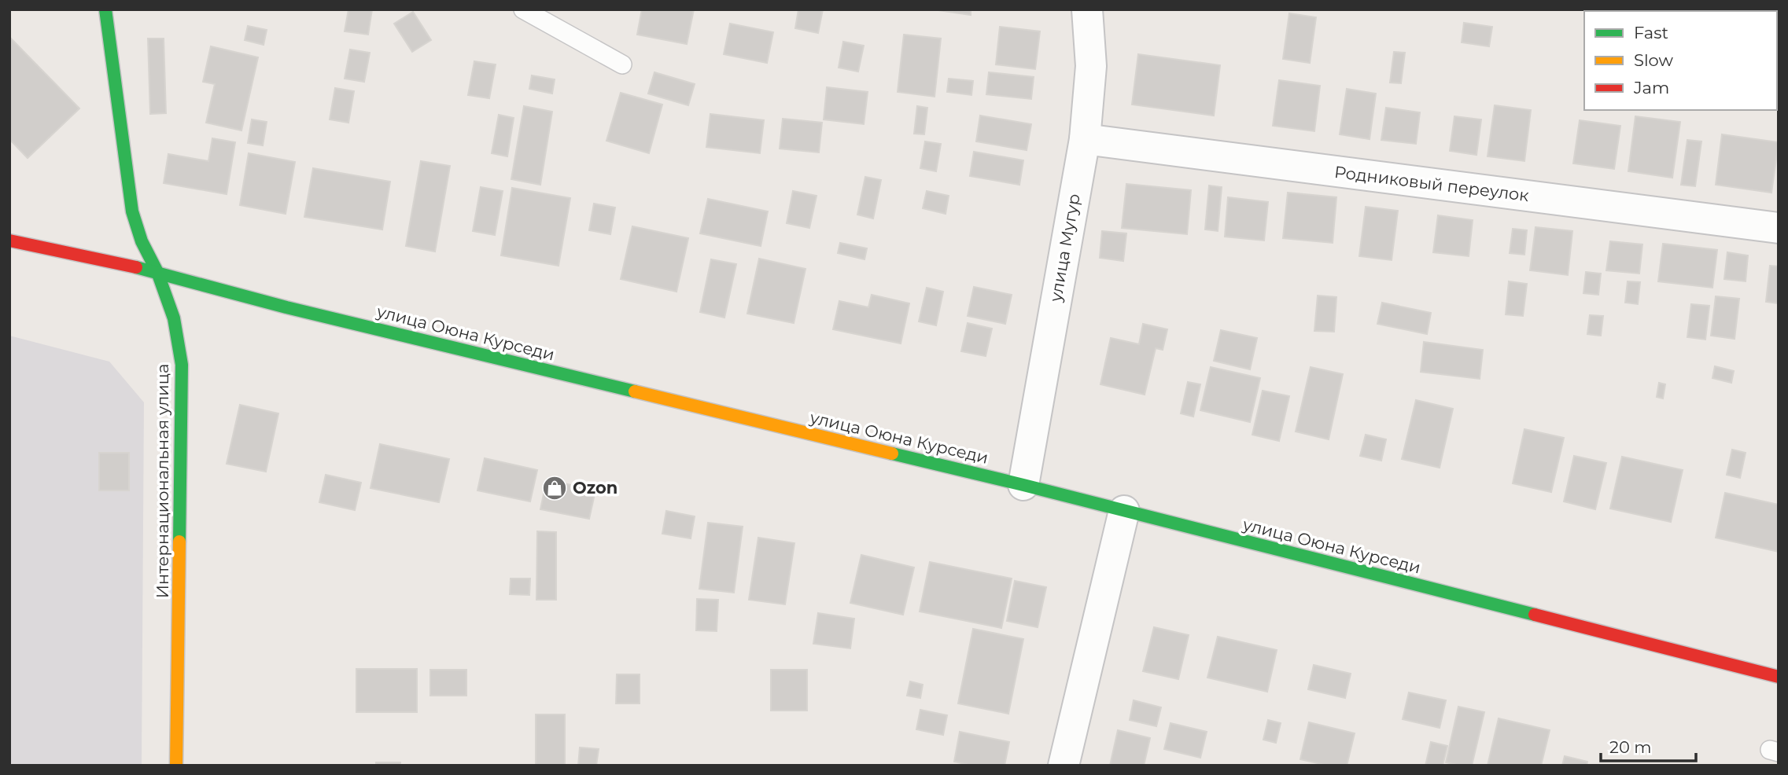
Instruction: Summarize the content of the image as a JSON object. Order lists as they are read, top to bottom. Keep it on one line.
{"streets":{"street":["Родниковый переулок","улица Мугур","улица Оюна Курседи","Интернациональная улица"]},"crossings":[["Родниковый переулок","улица Мугур"],["улица Мугур","улица Оюна Курседи"],["улица Оюна Курседи","Интернациональная улица"]],"places":{"shop":["Ozon"]},"legend":["Fast","Slow","Jam"],"scale_bar":"20 m"}
